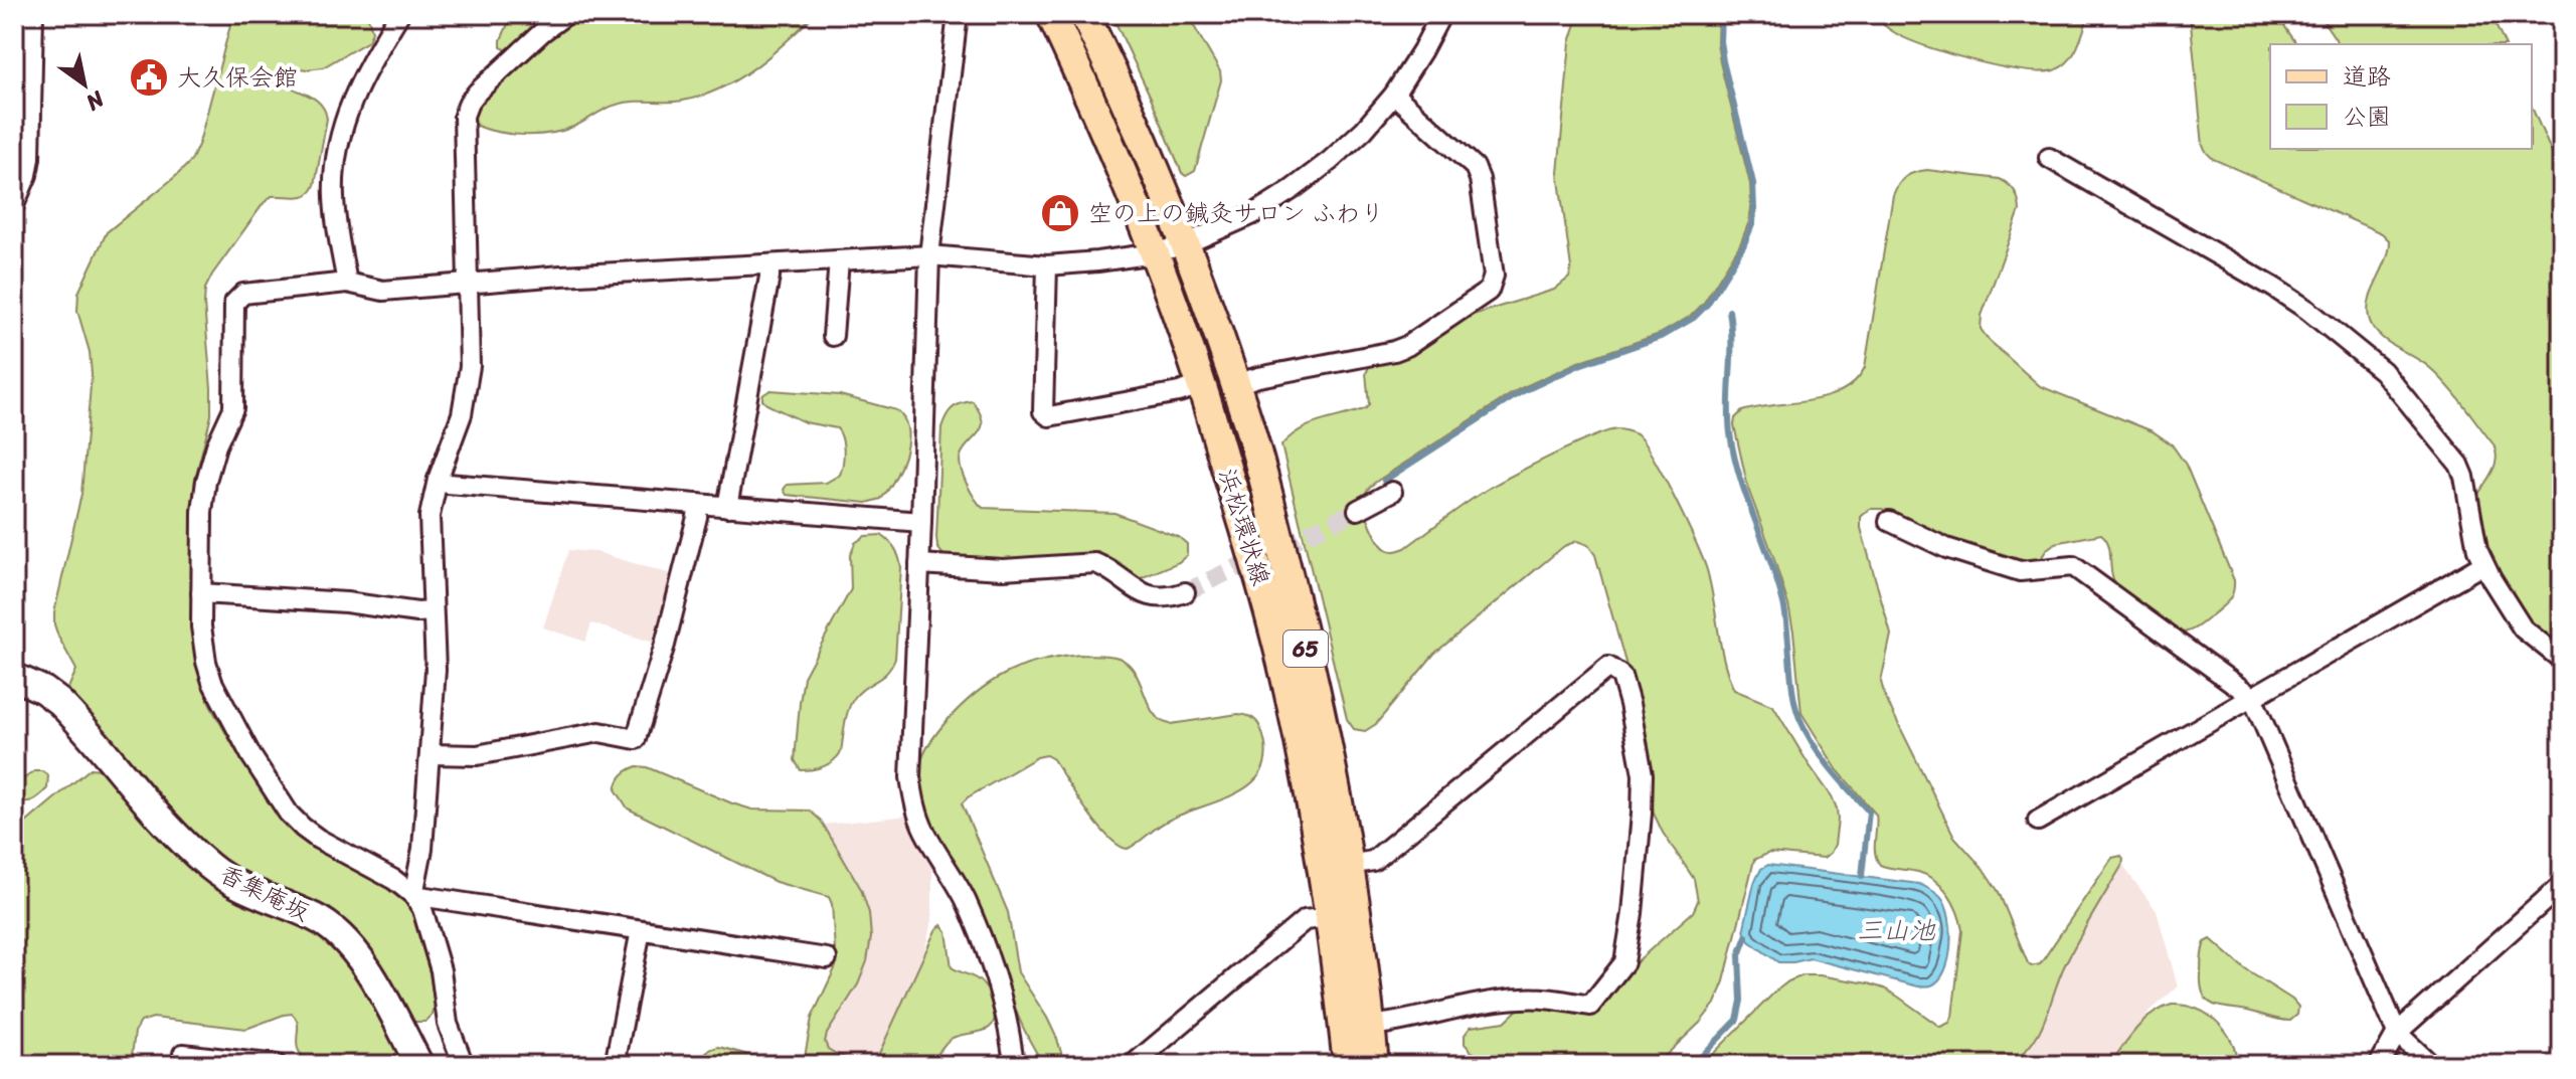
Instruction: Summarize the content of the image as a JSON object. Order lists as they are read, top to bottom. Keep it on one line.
{"streets":{"main road":["浜松環状線","65"],"street":["香集庵坂"]},"water":["三山池"],"places":{"public building":["大久保会館"],"shop":["空の上の鍼灸サロン ふわり"]},"legend":["道路","公園"],"north":"bottom right"}
